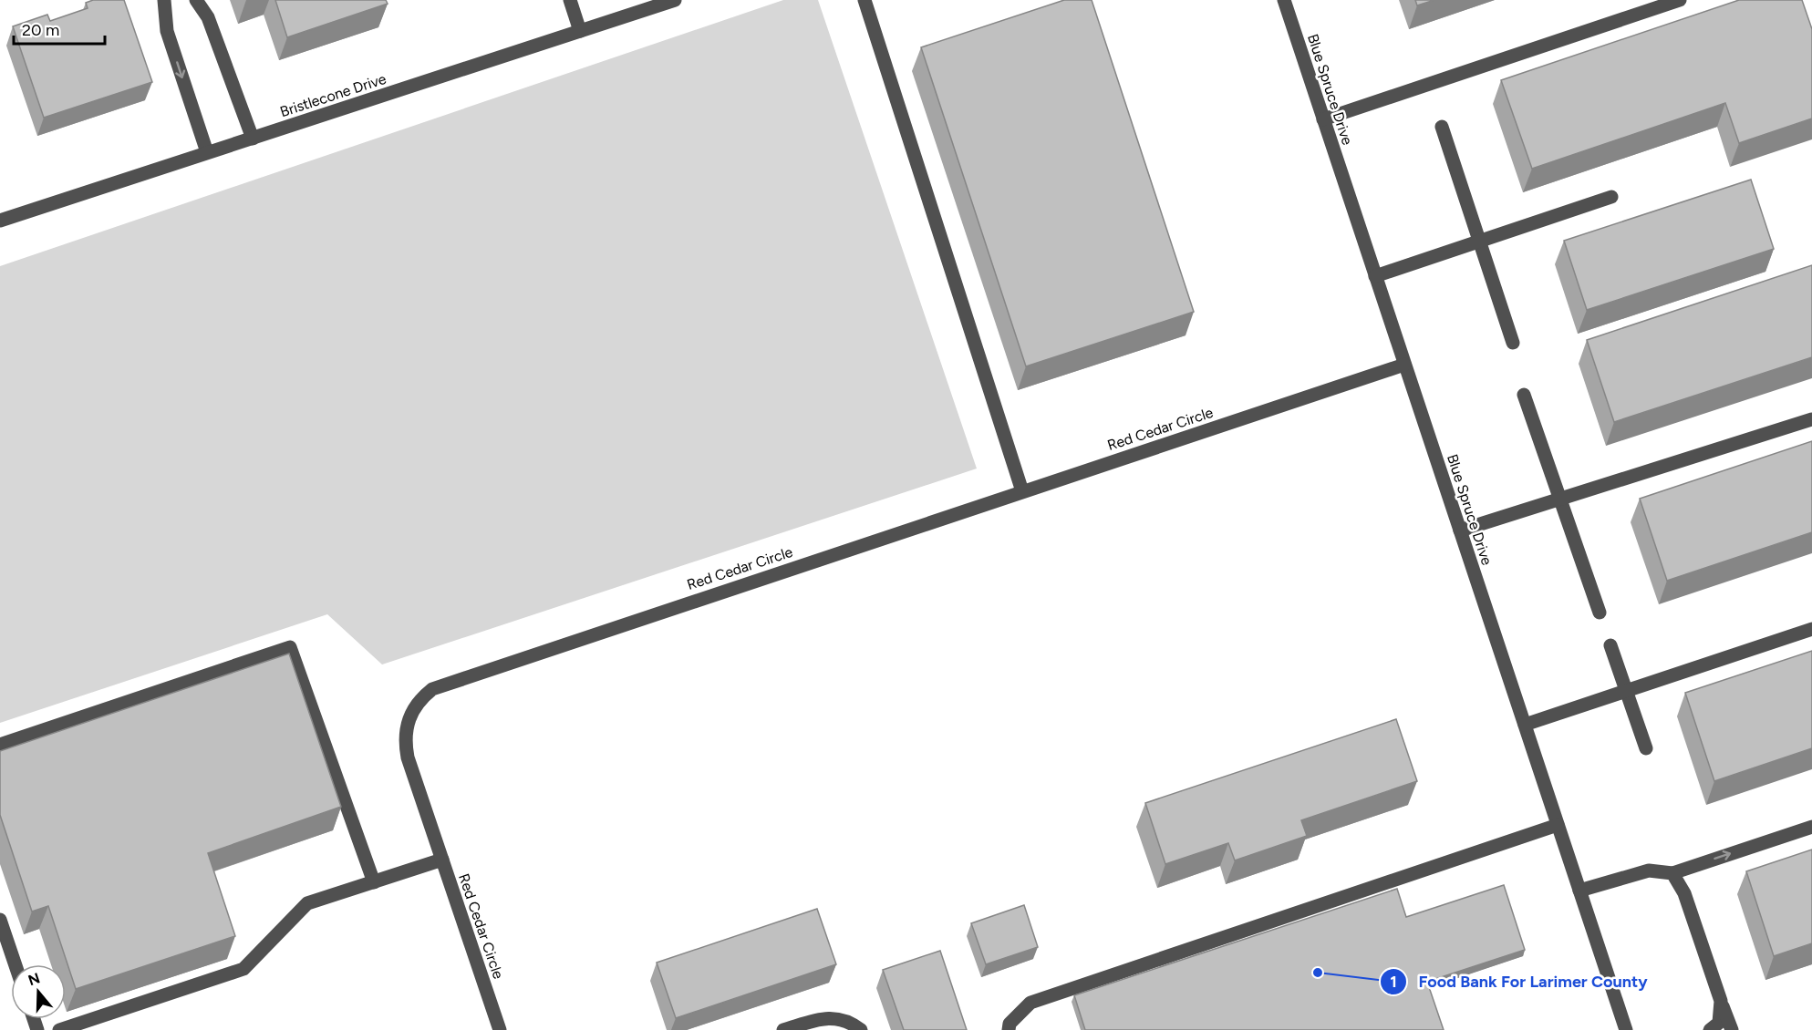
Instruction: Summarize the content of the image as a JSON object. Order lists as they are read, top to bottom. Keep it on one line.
{"streets":{"street":["Blue Spruce Drive","Bristlecone Drive","Red Cedar Circle"]},"crossings":[["Blue Spruce Drive","Red Cedar Circle"]],"places":["Food Bank For Larimer County"],"scale_bar":"20 m","north":"top"}
